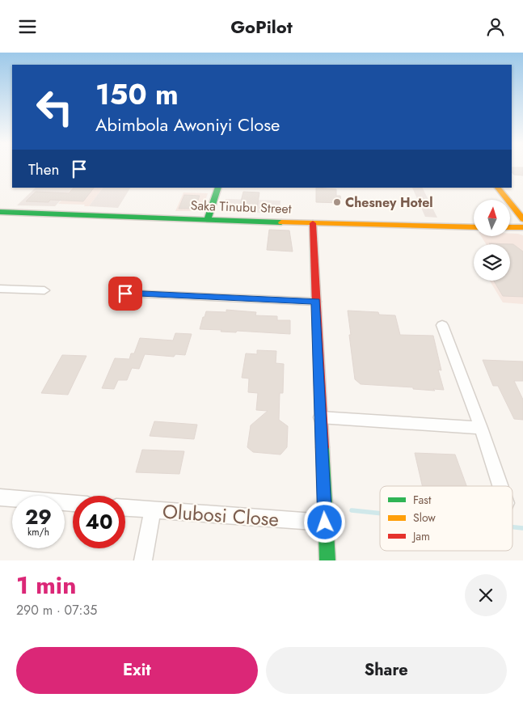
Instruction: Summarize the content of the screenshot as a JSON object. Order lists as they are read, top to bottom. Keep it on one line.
{"streets":{"street":["Saka Tinubu Street","Olubosi Close"]},"places":["Chesney Hotel"],"legend":["Fast","Slow","Jam"],"north":"top","page":{"header":"GoPilot","turn":["150 m","Abimbola Awoniyi Close"],"then":"Then","speed":"29 km/h","limit":"40","heading":["1 min","290 m · 07:35"],"buttons":["Exit","Share"]}}
